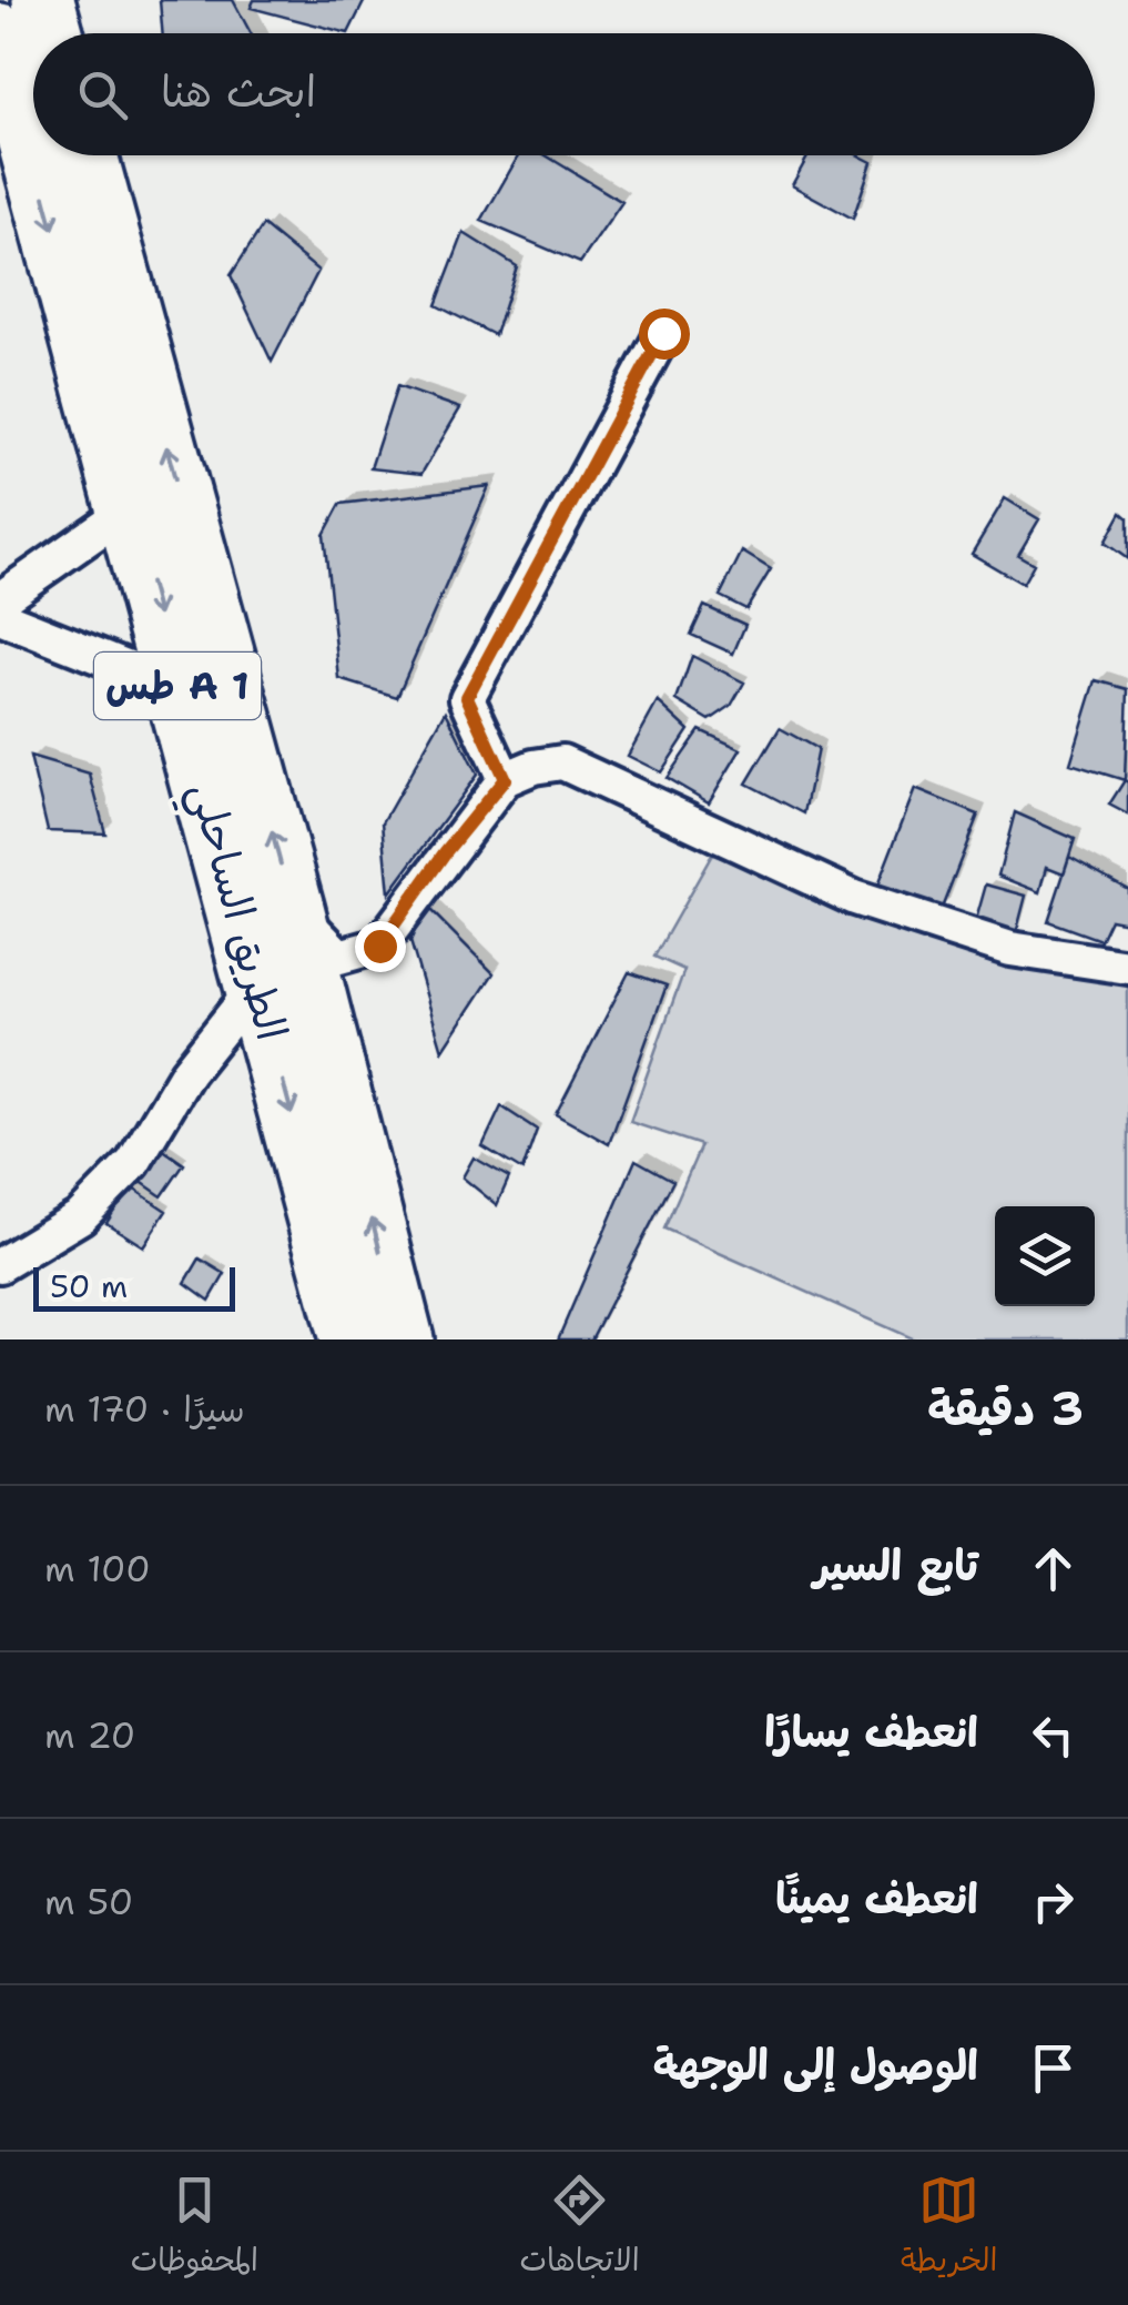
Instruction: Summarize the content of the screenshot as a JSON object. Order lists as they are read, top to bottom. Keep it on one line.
{"streets":{"highway":["طس A 1","الطريق الساحلي"]},"scale_bar":"50 m","page":{"search":"ابحث هنا","scale":"50 m","heading":["3 دقيقة","سيرًا · 170 m"],"list":[["تابع السير","100 m"],["انعطف يسارًا","20 m"],["انعطف يمينًا","50 m"],"الوصول إلى الوجهة"],"nav":["الخريطة","الاتجاهات","المحفوظات"]}}
